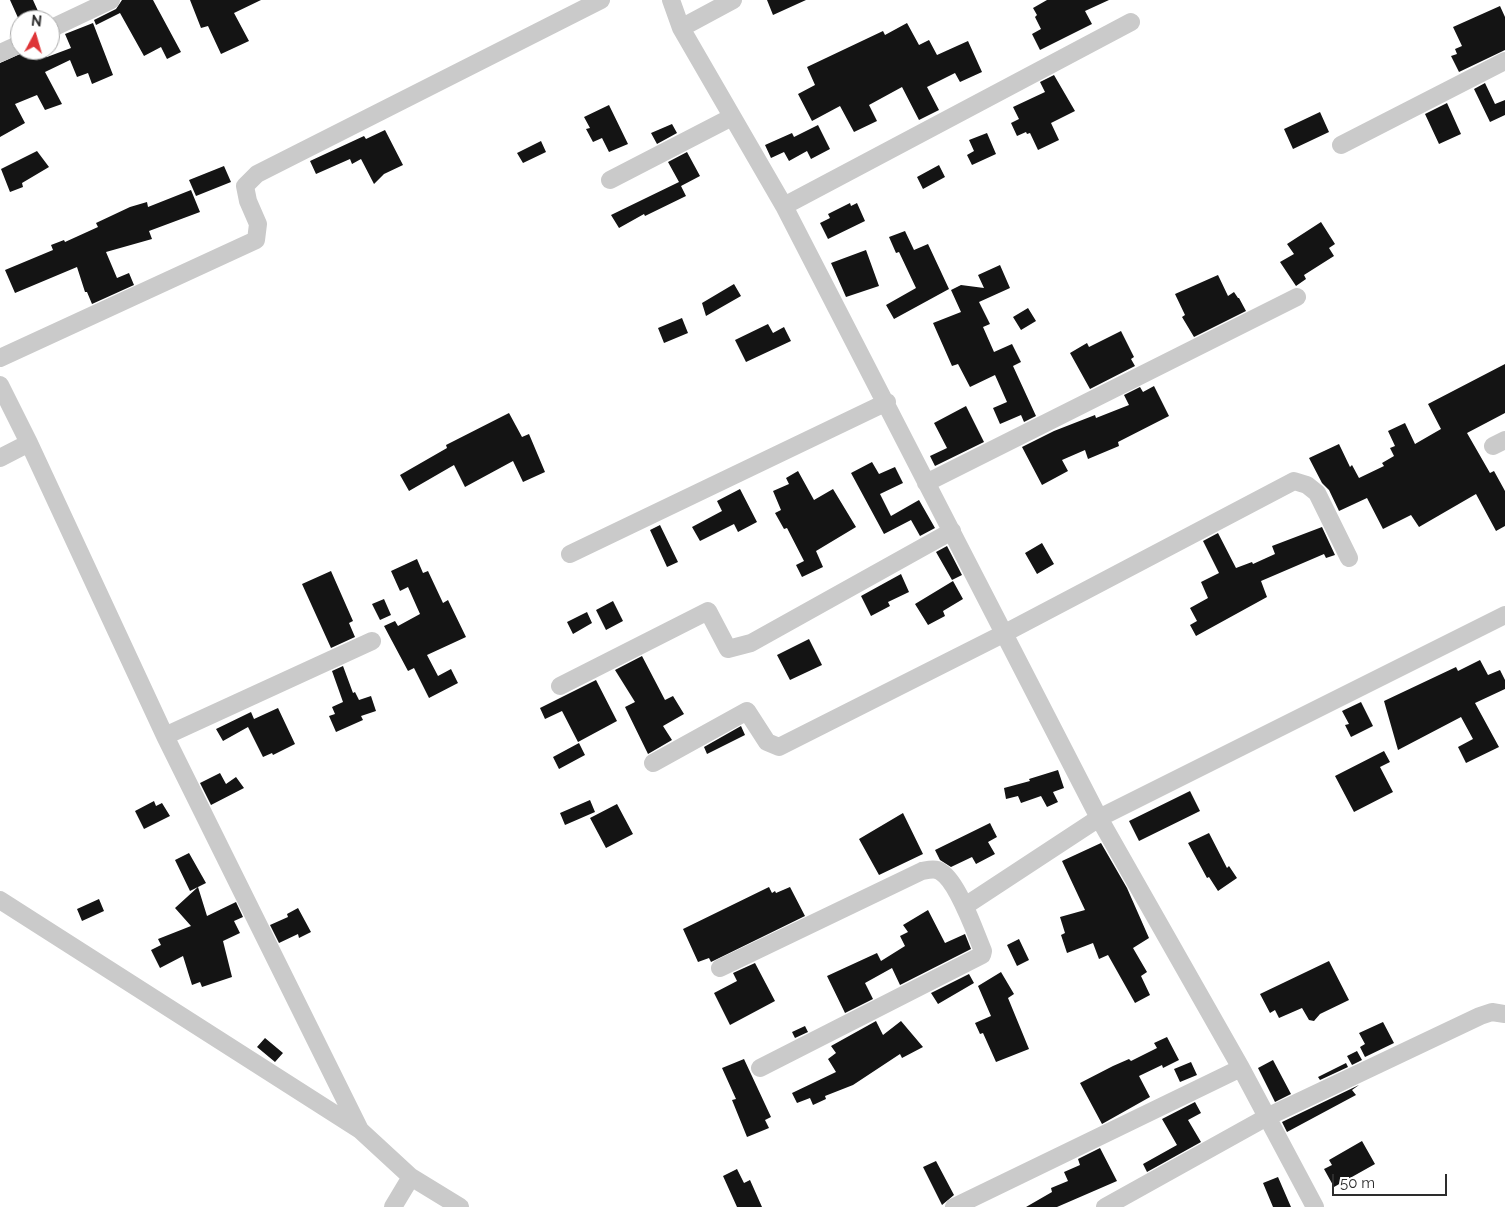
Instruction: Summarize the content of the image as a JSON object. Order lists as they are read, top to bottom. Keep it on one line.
{"scale_bar":"50 m","north":"top"}
